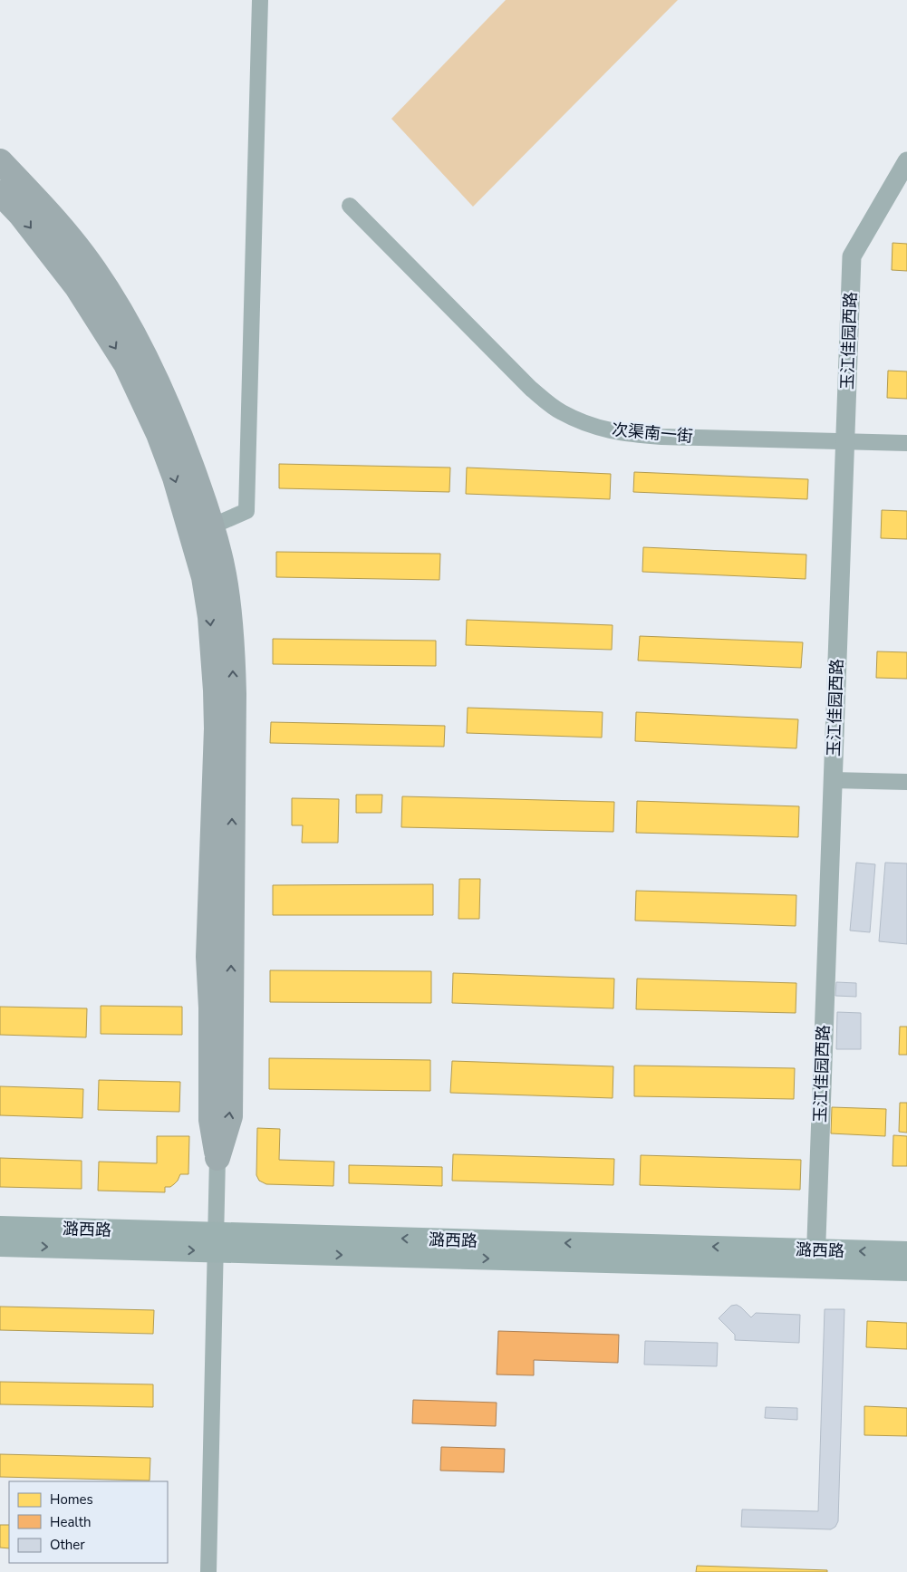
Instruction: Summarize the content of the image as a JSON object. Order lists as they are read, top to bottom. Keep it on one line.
{"streets":{"main road":["潞西路"],"street":["玉江佳园西路","次渠南一街"]},"crossings":[["玉江佳园西路","次渠南一街"],["玉江佳园西路","潞西路"]],"legend":["Homes","Health","Other"]}
